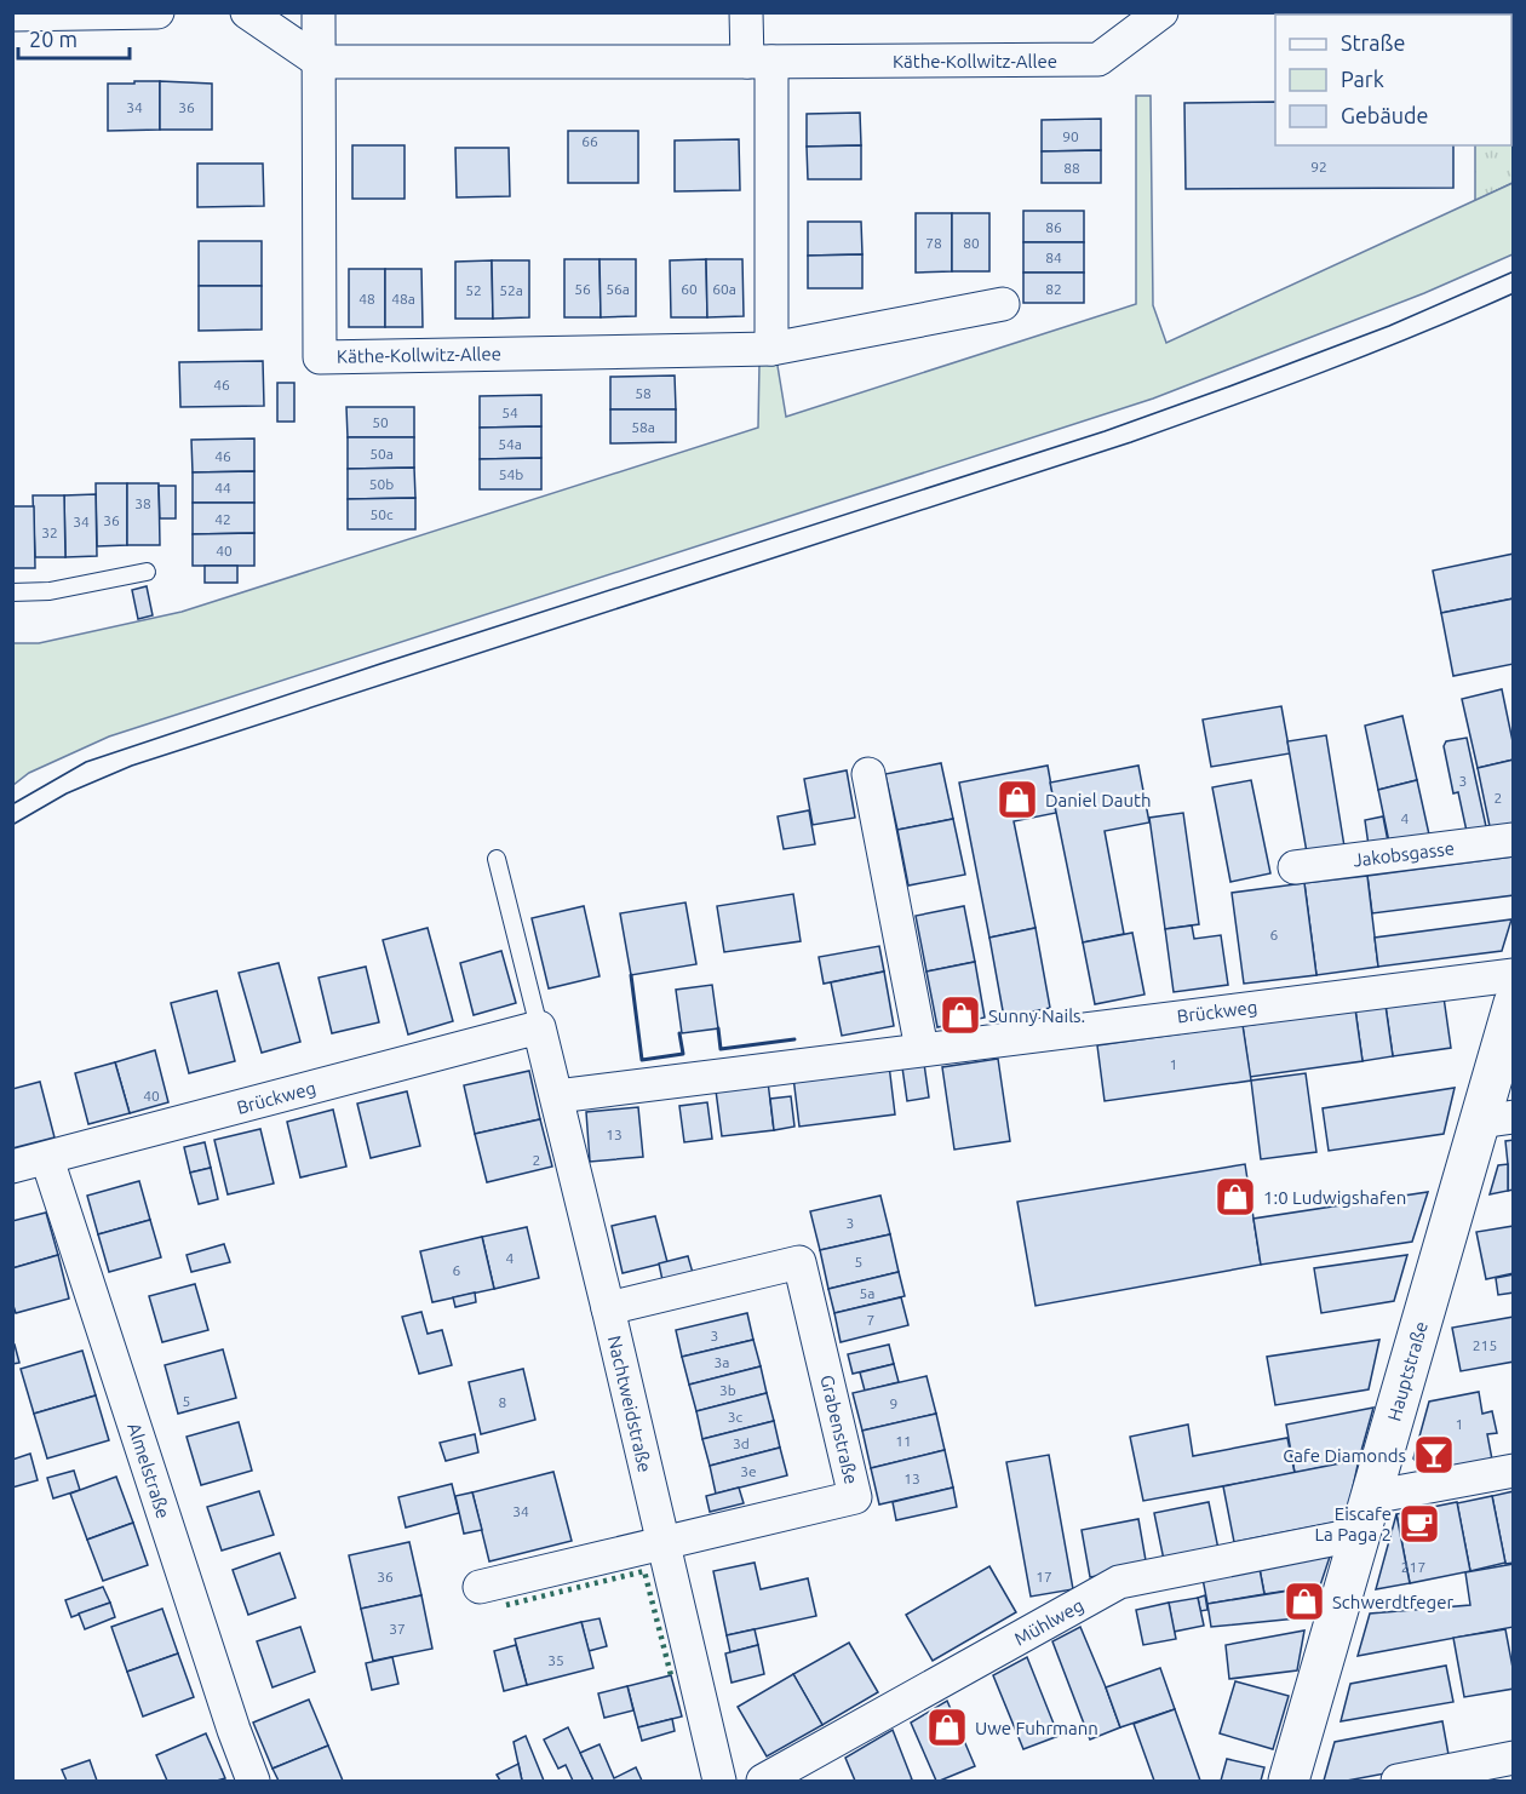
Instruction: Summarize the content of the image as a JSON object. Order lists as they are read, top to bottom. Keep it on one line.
{"streets":{"main road":["Hauptstraße"],"street":["Käthe-Kollwitz-Allee","Jakobsgasse","Brückweg","Nachtweidstraße","Grabenstraße","Almelstraße","Mühlweg"]},"crossings":[["Brückweg","Nachtweidstraße"],["Brückweg","Almelstraße"],["Hauptstraße","Mühlweg"],["Nachtweidstraße","Grabenstraße"]],"places":{"shop":["Daniel Dauth","Sunny Nails.","1:0 Ludwigshafen","Schwerdtfeger","Uwe Fuhrmann"],"bar":["Cafe Diamonds"],"cafe":["Eiscafe La Paga 2"]},"house_numbers":["34","36","90","66","92","88","86","78","80","84","56","56a","60","60a","82","52","52a","48","48a","46","58","54","50","58a","54a","50a","46","54b","50b","44","38","50c","42","36","34","32","40","3","2","4","6","1","40","13","2","3","4","5","6","5a","7","3","215","3a","3b","5","8","9","3c","1","11","3d","3e","13","34","217","36","17","37","35"],"legend":["Straße","Park","Gebäude"],"scale_bar":"20 m"}
